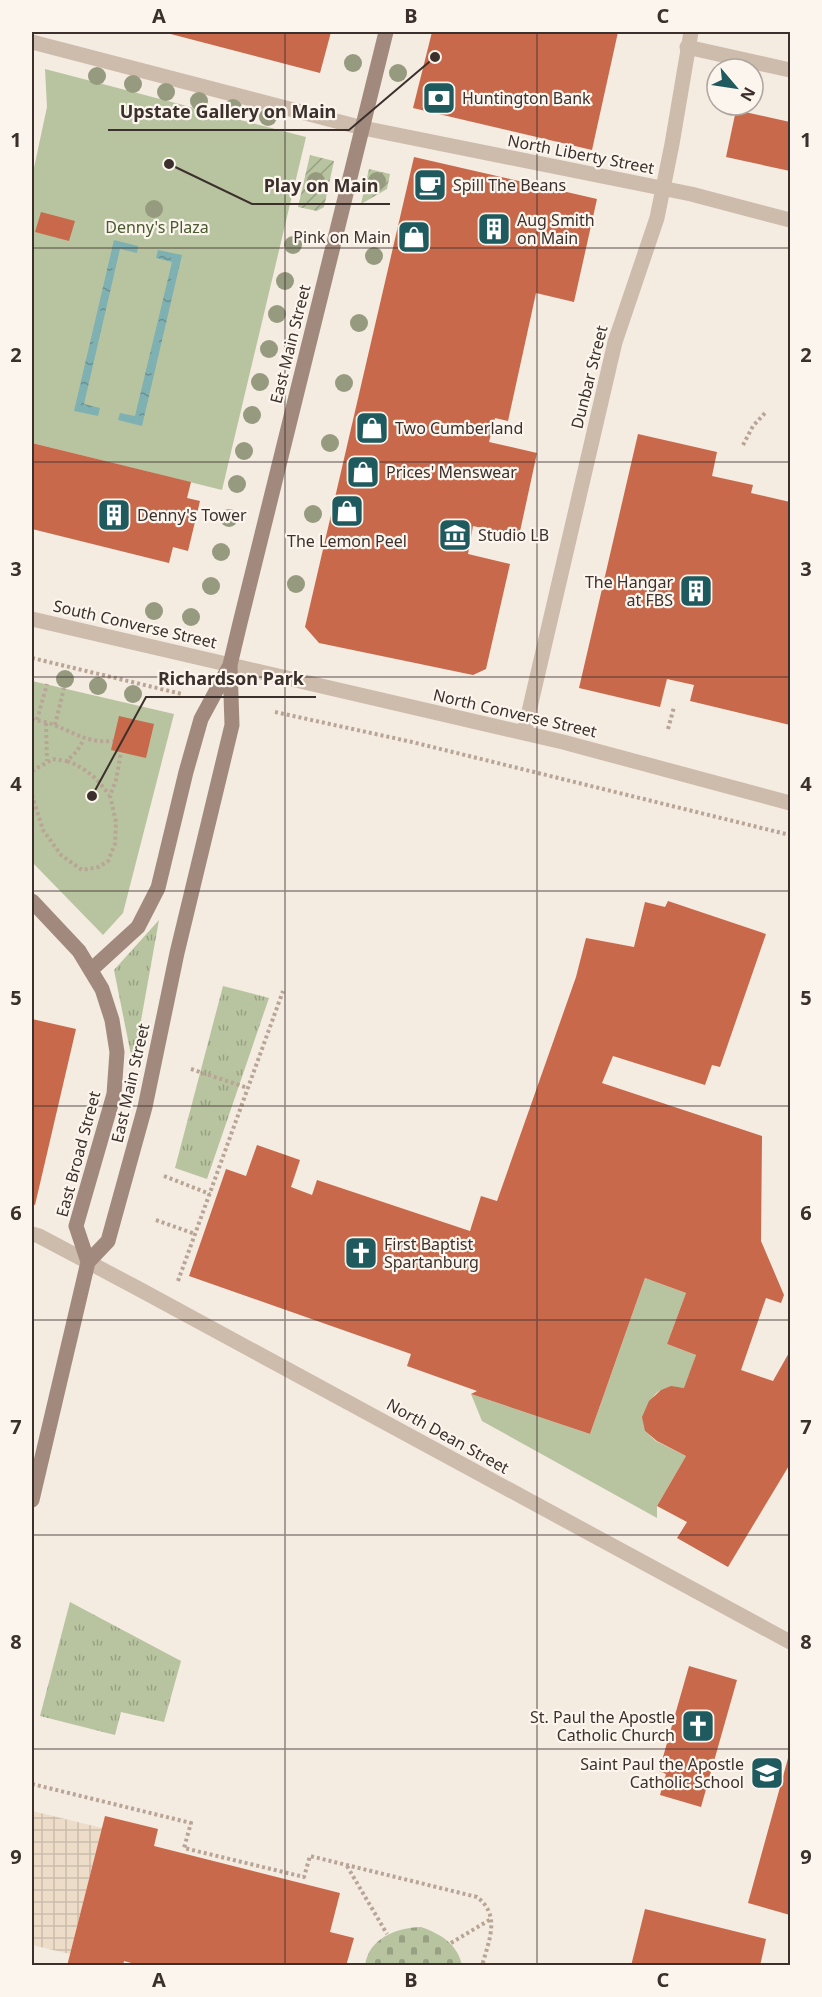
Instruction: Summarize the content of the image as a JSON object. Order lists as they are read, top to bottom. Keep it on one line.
{"streets":{"street":["North Liberty Street","East Main Street","Dunbar Street","South Converse Street","North Converse Street","East Broad Street","North Dean Street"]},"crossings":[["North Liberty Street","East Main Street"],["North Liberty Street","Dunbar Street"],["East Main Street","South Converse Street"],["East Main Street","North Converse Street"],["East Main Street","East Broad Street"],["East Main Street","North Dean Street"],["Dunbar Street","North Converse Street"],["South Converse Street","North Converse Street"],["East Broad Street","North Dean Street"]],"parks":["Denny's Plaza"],"places":{"other":["Upstate Gallery on Main","Play on Main","Richardson Park"],"bank":["Huntington Bank"],"cafe":["Spill The Beans"],"building":["Aug Smith on Main","Denny's Tower","The Hangar at FBS"],"shop":["Pink on Main","Two Cumberland","Prices' Menswear","The Lemon Peel"],"museum":["Studio LB"],"church":["First Baptist Spartanburg","St. Paul the Apostle Catholic Church"],"school or university":["Saint Paul the Apostle Catholic School"]},"north":"bottom right","grid":{"columns":["A","B","C"],"rows":["1","2","3","4","5","6","7","8","9"]}}
